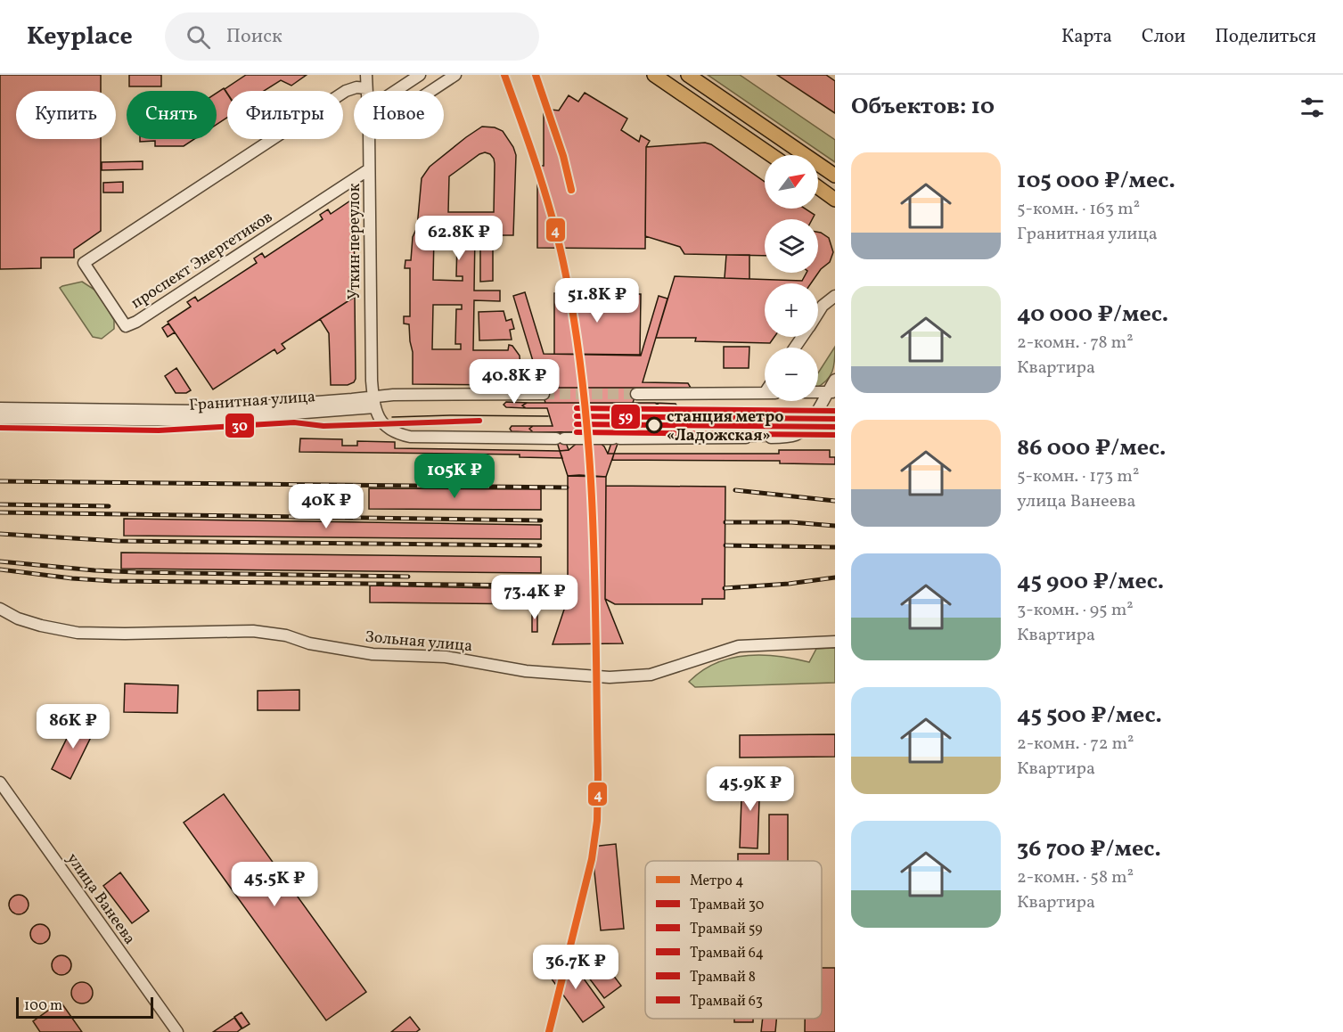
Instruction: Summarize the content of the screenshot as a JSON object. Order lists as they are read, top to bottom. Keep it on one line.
{"streets":{"street":["Уткин переулок","проспект Энергетиков","Гранитная улица","Зольная улица","улица Ванеева"]},"crossings":[["Уткин переулок","проспект Энергетиков"],["Уткин переулок","Гранитная улица"]],"places":["станция метро «Ладожская»"],"lines":["metro line 4","tram line 8","tram line 59","tram line 30","tram line 64","tram line 63"],"legend":["Метро 4","Трамвай 30","Трамвай 59","Трамвай 64","Трамвай 8","Трамвай 63"],"scale_bar":"100 m","north":"top right","page":{"header":"Keyplace","search":"Поиск","nav":["Карта","Слои","Поделиться"],"heading":"Объектов: 10","chip":["Купить","Снять","Фильтры","Новое"],"list":[{"name":"105 000 ₽/мес.","note":"5-комн. · 163 m² · Гранитная улица"},{"name":"40 000 ₽/мес.","note":"2-комн. · 78 m² · Квартира"},{"name":"86 000 ₽/мес.","note":"5-комн. · 173 m² · улица Ванеева"},{"name":"45 900 ₽/мес.","note":"3-комн. · 95 m² · Квартира"},{"name":"45 500 ₽/мес.","note":"2-комн. · 72 m² · Квартира"},{"name":"36 700 ₽/мес.","note":"2-комн. · 58 m² · Квартира"}],"map_buttons":["+","−"],"price":["62.8K ₽","51.8K ₽","40.8K ₽","105K ₽","40K ₽","73.4K ₽","86K ₽","45.9K ₽","45.5K ₽","36.7K ₽"],"scale":"100 m"}}
